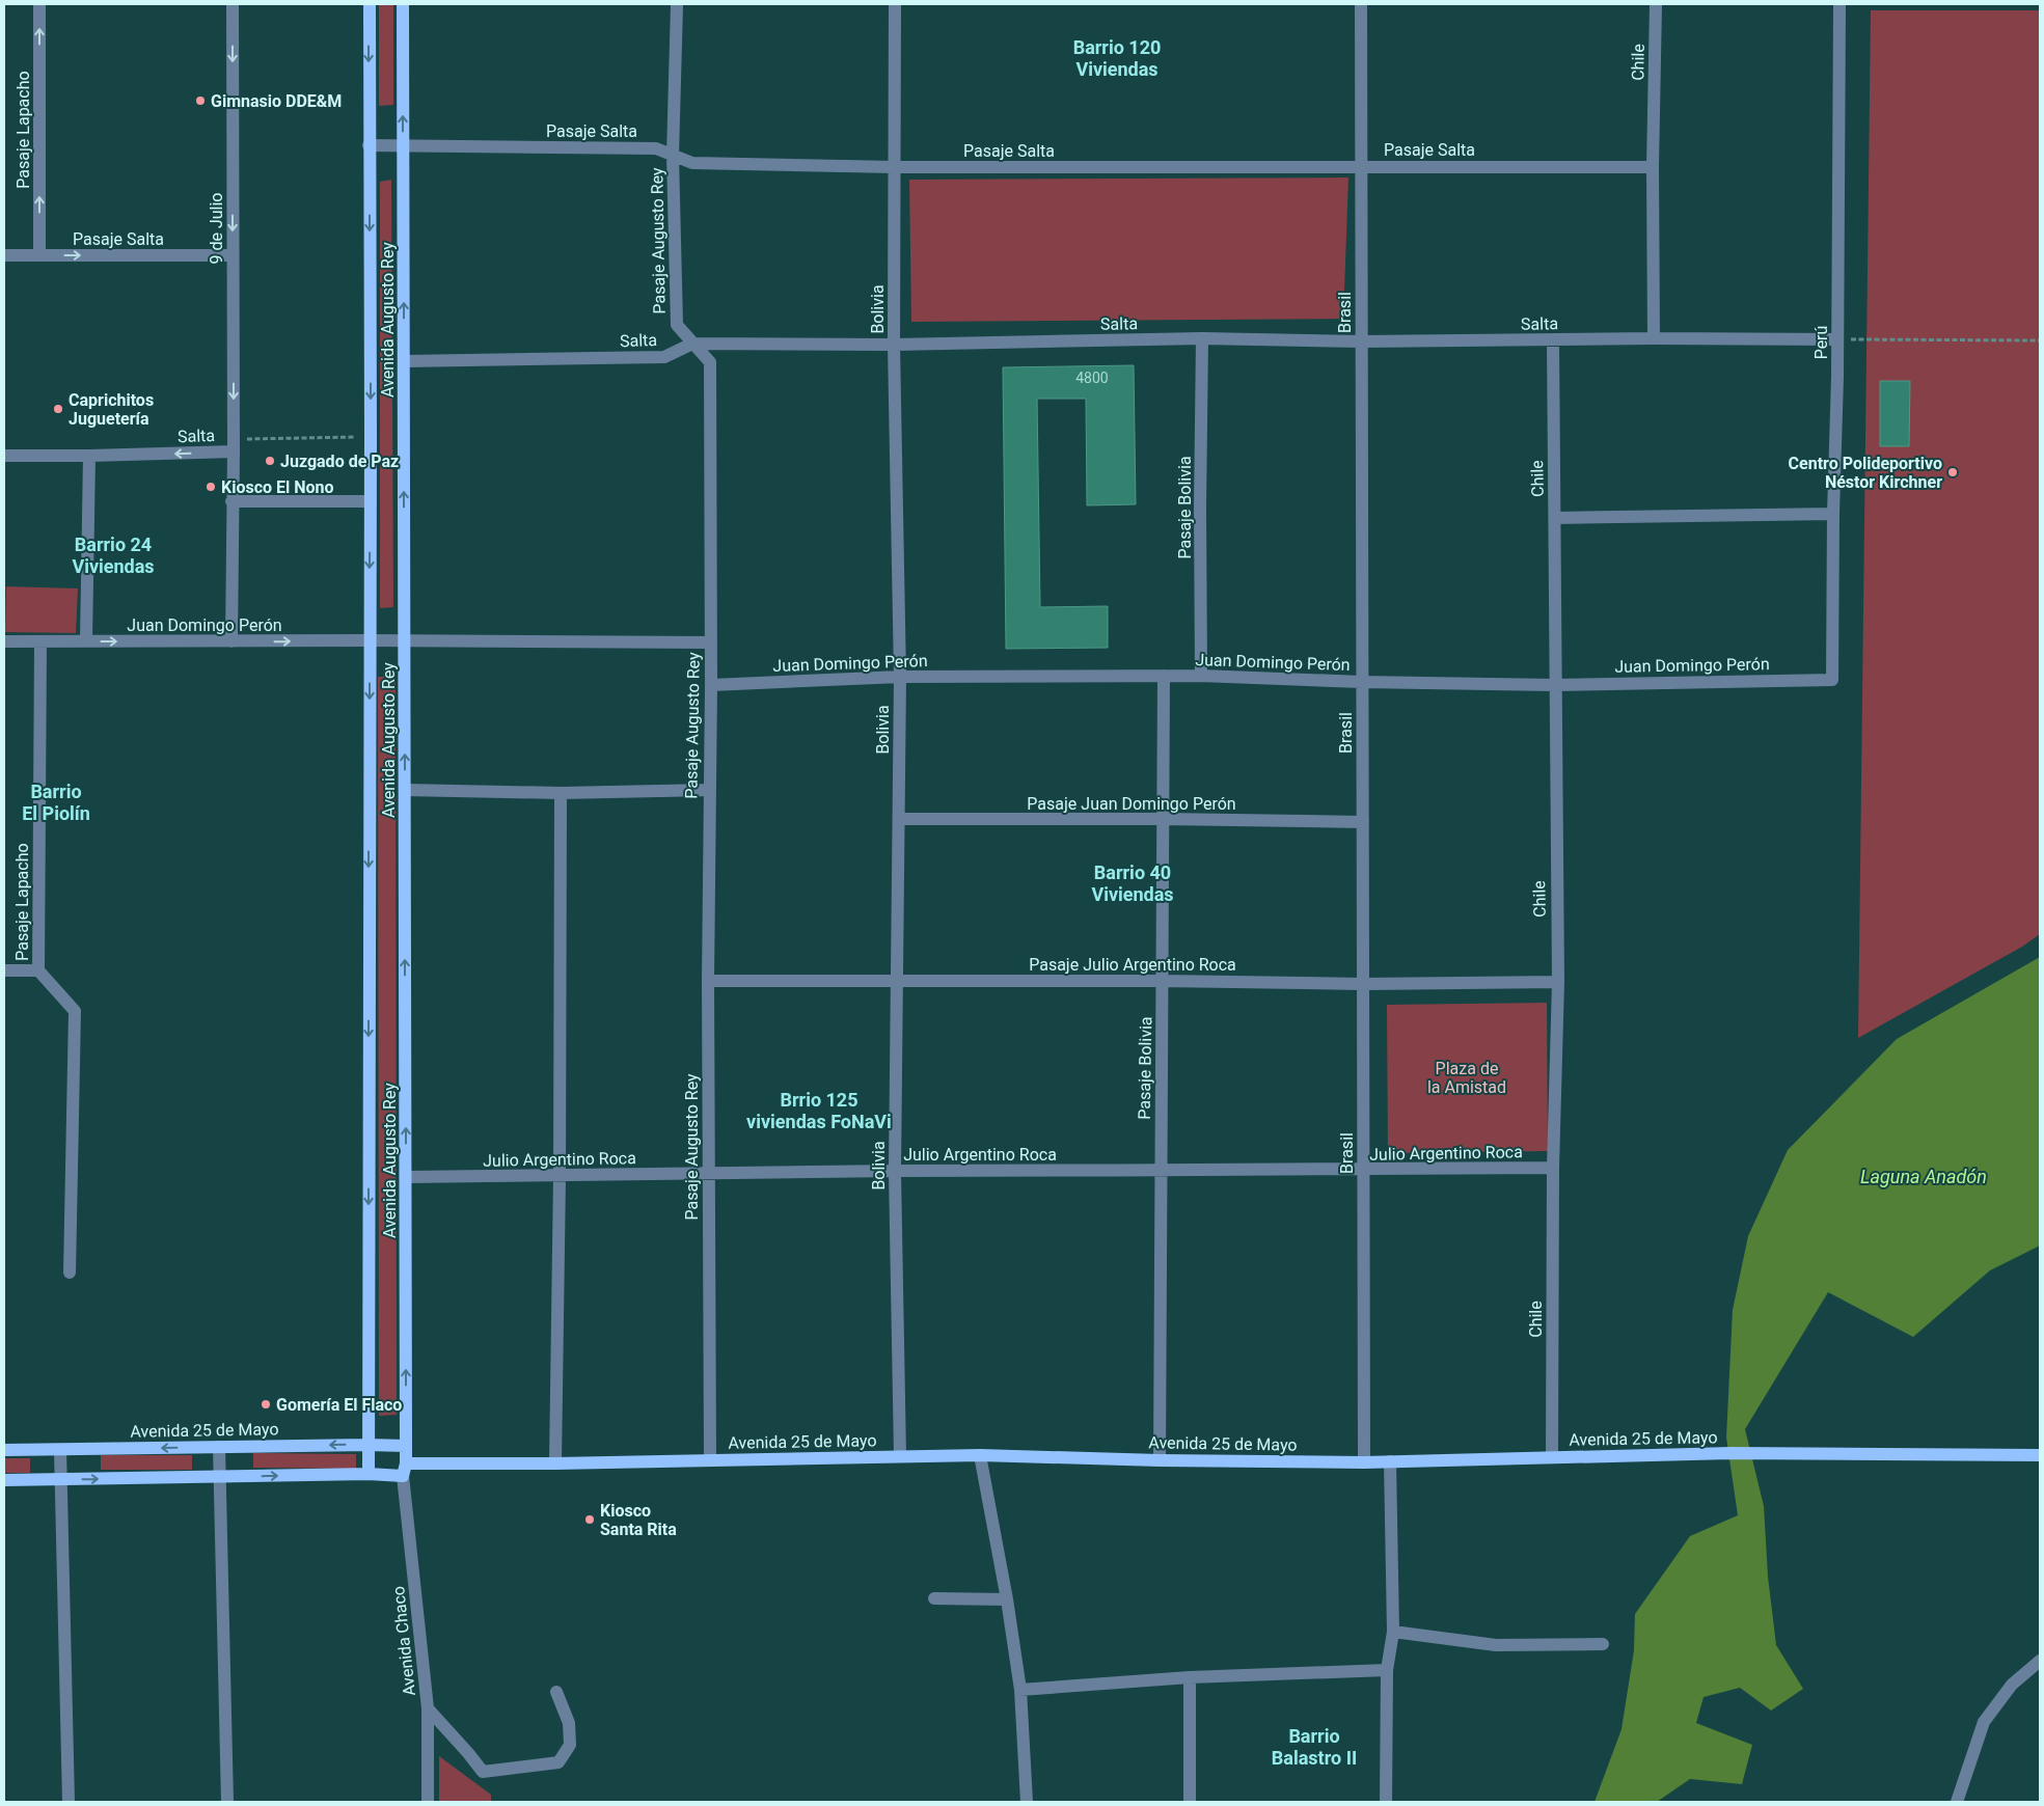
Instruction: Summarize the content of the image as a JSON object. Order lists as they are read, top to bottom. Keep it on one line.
{"streets":{"main road":["Avenida Augusto Rey","Avenida 25 de Mayo"],"street":["Chile","Pasaje Lapacho","Pasaje Salta","9 de Julio","Pasaje Augusto Rey","Bolivia","Brasil","Salta","Perú","Pasaje Bolivia","Juan Domingo Perón","Pasaje Juan Domingo Perón","Pasaje Julio Argentino Roca","Julio Argentino Roca","Avenida Chaco"]},"crossings":[["Chile","Pasaje Salta"],["Chile","Salta"],["Chile","Juan Domingo Perón"],["Chile","Pasaje Julio Argentino Roca"],["Chile","Julio Argentino Roca"],["Chile","Avenida 25 de Mayo"],["Pasaje Lapacho","Pasaje Salta"],["Pasaje Lapacho","Juan Domingo Perón"],["Pasaje Salta","9 de Julio"],["Pasaje Salta","Pasaje Augusto Rey"],["Pasaje Salta","Bolivia"],["Pasaje Salta","Brasil"],["Pasaje Salta","Avenida Augusto Rey"],["9 de Julio","Salta"],["9 de Julio","Juan Domingo Perón"],["Pasaje Augusto Rey","Salta"],["Pasaje Augusto Rey","Juan Domingo Perón"],["Pasaje Augusto Rey","Pasaje Julio Argentino Roca"],["Pasaje Augusto Rey","Julio Argentino Roca"],["Pasaje Augusto Rey","Avenida 25 de Mayo"],["Bolivia","Salta"],["Bolivia","Juan Domingo Perón"],["Bolivia","Pasaje Juan Domingo Perón"],["Bolivia","Pasaje Julio Argentino Roca"],["Bolivia","Julio Argentino Roca"],["Bolivia","Avenida 25 de Mayo"],["Brasil","Salta"],["Brasil","Juan Domingo Perón"],["Brasil","Pasaje Juan Domingo Perón"],["Brasil","Pasaje Julio Argentino Roca"],["Brasil","Julio Argentino Roca"],["Brasil","Avenida 25 de Mayo"],["Avenida Augusto Rey","Salta"],["Avenida Augusto Rey","Juan Domingo Perón"],["Avenida Augusto Rey","Julio Argentino Roca"],["Avenida Augusto Rey","Avenida 25 de Mayo"],["Avenida Augusto Rey","Avenida Chaco"],["Salta","Perú"],["Salta","Pasaje Bolivia"],["Perú","Juan Domingo Perón"],["Pasaje Bolivia","Juan Domingo Perón"],["Pasaje Bolivia","Pasaje Juan Domingo Perón"],["Pasaje Bolivia","Pasaje Julio Argentino Roca"],["Pasaje Bolivia","Julio Argentino Roca"],["Pasaje Bolivia","Avenida 25 de Mayo"],["Avenida 25 de Mayo","Avenida Chaco"]],"one_way":["9 de Julio"],"districts":["Barrio 120 Viviendas","Barrio 24 Viviendas","Barrio El Piolín","Barrio 40 Viviendas","Brrio 125 viviendas FoNaVi","Barrio Balastro II"],"water":["Laguna Anadón"],"parks":["Plaza de la Amistad"],"places":["Gimnasio DDE&M","Caprichitos Juguetería","Juzgado de Paz","Centro Polideportivo Néstor Kirchner","Kiosco El Nono","Gomería El Flaco","Kiosco Santa Rita"],"house_numbers":["4800"]}
